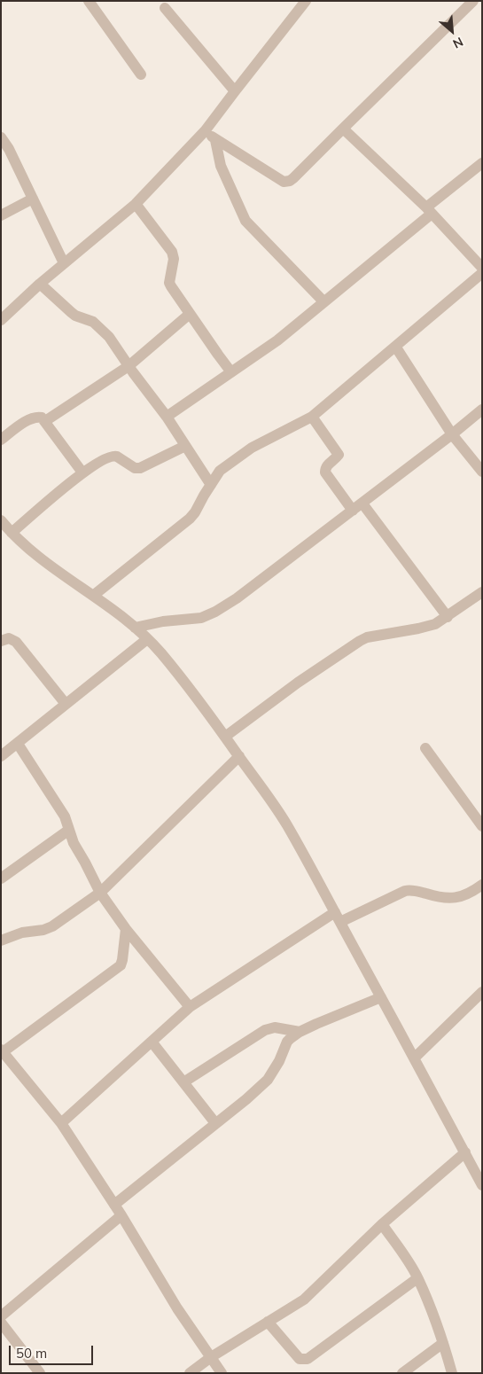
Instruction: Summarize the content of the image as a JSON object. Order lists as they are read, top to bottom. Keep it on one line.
{"scale_bar":"50 m","north":"bottom right"}
